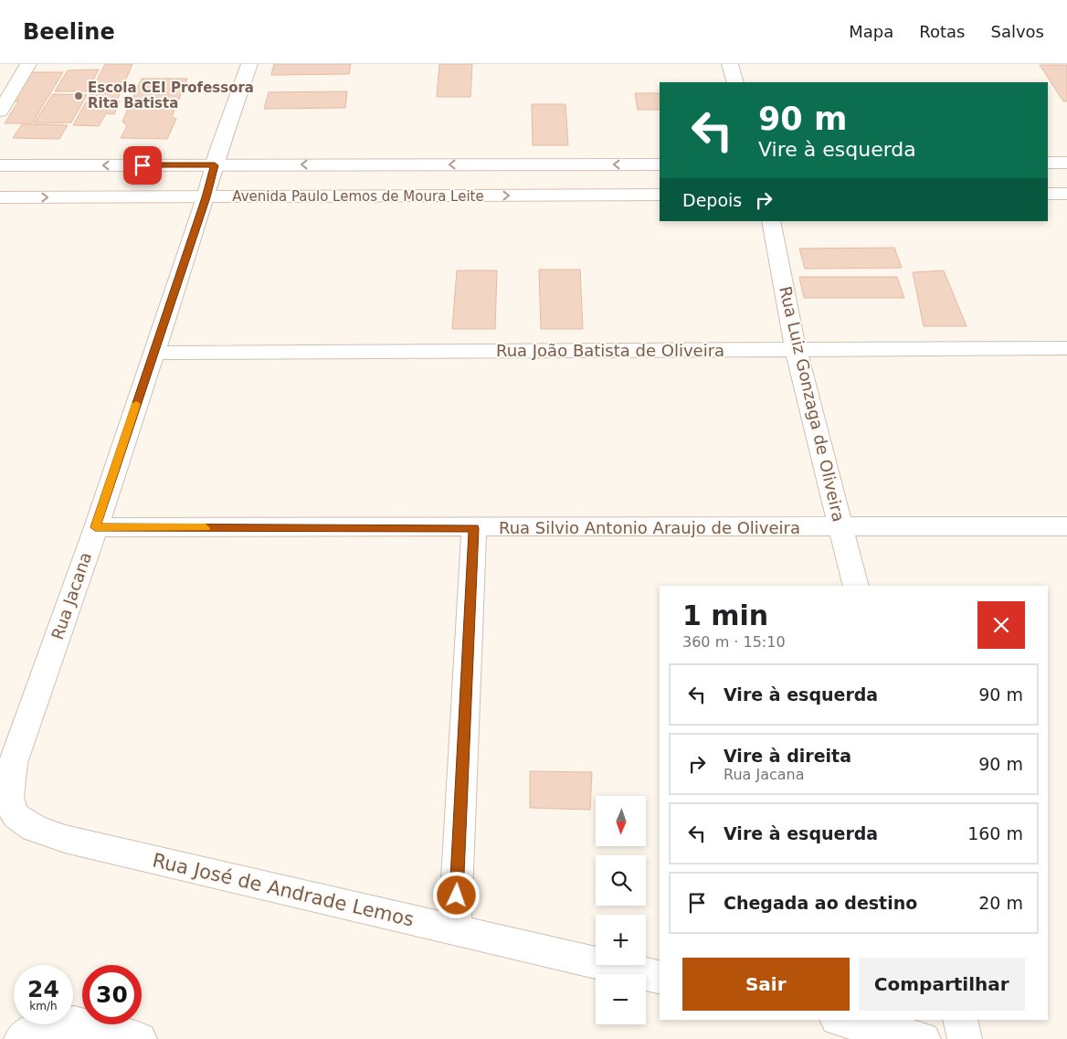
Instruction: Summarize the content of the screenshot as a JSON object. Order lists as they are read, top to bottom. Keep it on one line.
{"streets":{"street":["Avenida Paulo Lemos de Moura Leite","Rua João Batista de Oliveira","Rua Luiz Gonzaga de Oliveira","Rua Silvio Antonio Araujo de Oliveira","Rua Jacana","Rua José de Andrade Lemos"]},"crossings":[["Avenida Paulo Lemos de Moura Leite","Rua Jacana"],["Rua João Batista de Oliveira","Rua Luiz Gonzaga de Oliveira"],["Rua João Batista de Oliveira","Rua Jacana"],["Rua Luiz Gonzaga de Oliveira","Rua Silvio Antonio Araujo de Oliveira"],["Rua Silvio Antonio Araujo de Oliveira","Rua Jacana"],["Rua Jacana","Rua José de Andrade Lemos"]],"places":["Escola CEI Professora Rita Batista"],"north":"bottom","page":{"header":"Beeline","nav":["Mapa","Rotas","Salvos"],"turn":["90 m","Vire à esquerda"],"then":"Depois","heading":["1 min","360 m · 15:10"],"list":[{"name":"Vire à esquerda","value":"90 m"},{"name":"Vire à direita","note":"Rua Jacana","value":"90 m"},{"name":"Vire à esquerda","value":"160 m"},{"name":"Chegada ao destino","value":"20 m"}],"map_buttons":["+","−"],"buttons":["Sair","Compartilhar"],"speed":"24 km/h","limit":"30"}}
